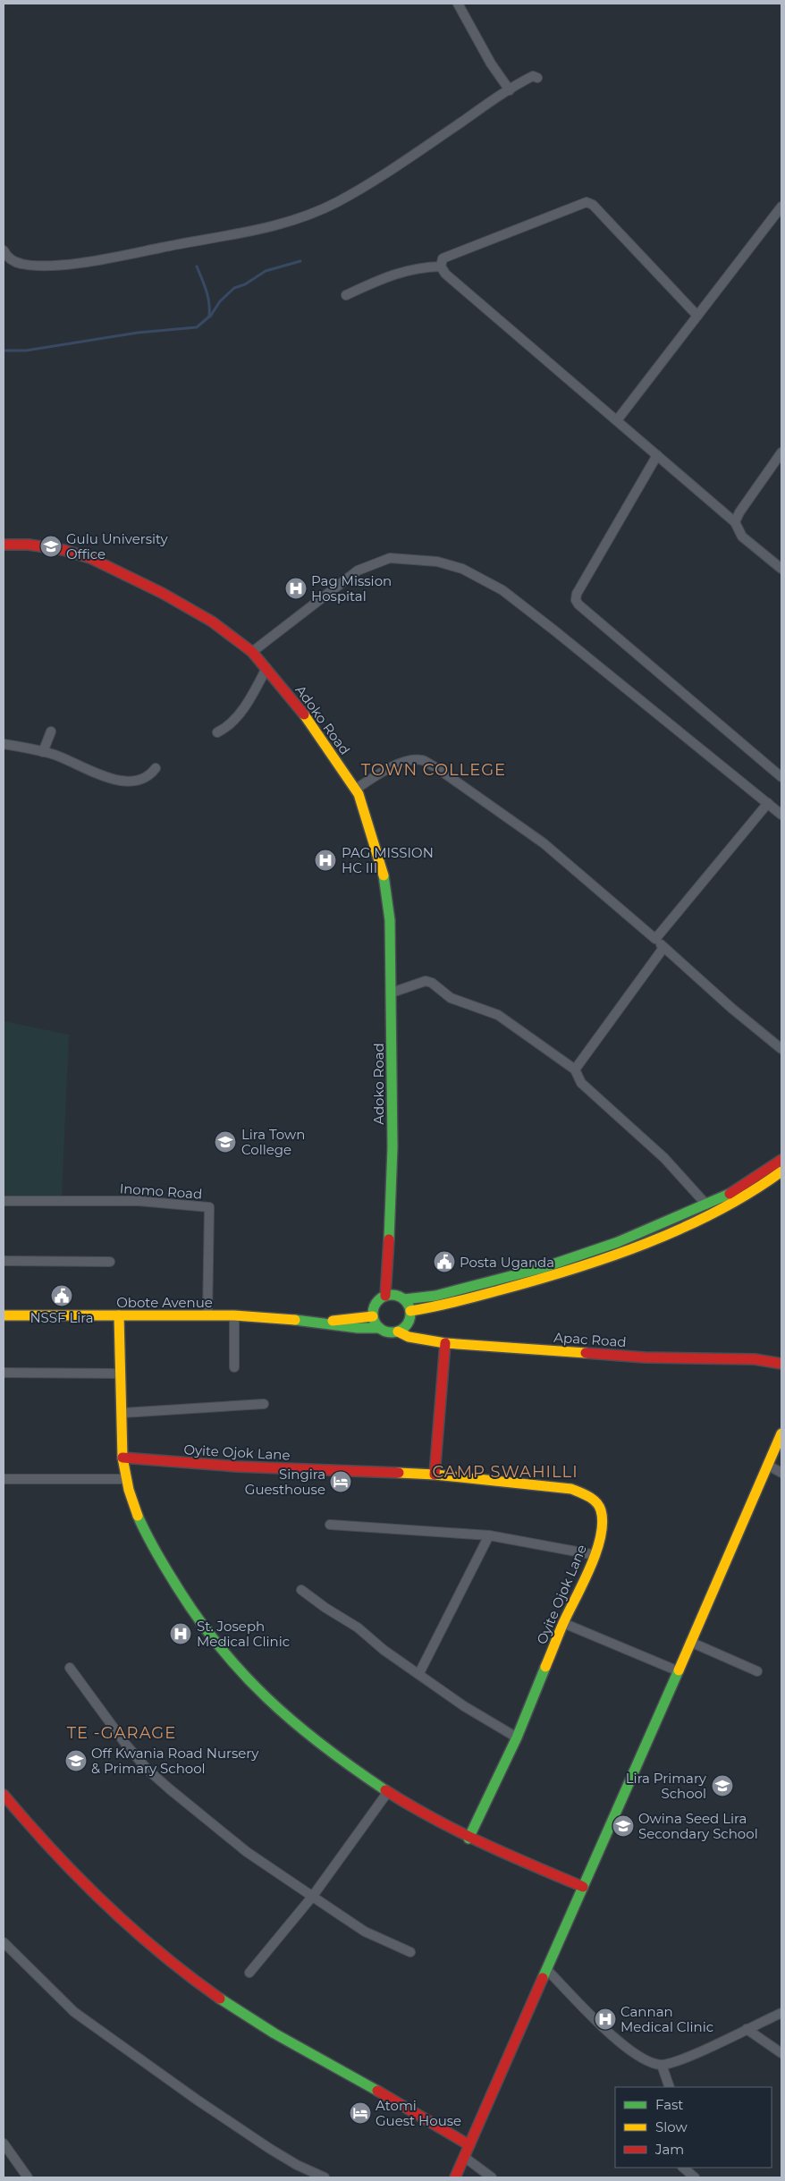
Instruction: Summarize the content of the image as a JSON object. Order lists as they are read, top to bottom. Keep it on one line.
{"streets":{"street":["Adoko Road","Inomo Road","Obote Avenue","Apac Road","Oyite Ojok Lane"]},"crossings":[["Adoko Road","Obote Avenue"],["Adoko Road","Apac Road"],["Inomo Road","Obote Avenue"],["Obote Avenue","Apac Road"]],"districts":["TOWN COLLEGE","CAMP SWAHILLI","TE -GARAGE"],"places":{"school or university":["Gulu University Office","Lira Town College","Off Kwania Road Nursery & Primary School","Lira Primary School","Owina Seed Lira Secondary School"],"hospital":["Pag Mission Hospital","PAG MISSION HC III","St. Joseph Medical Clinic","Cannan Medical Clinic"],"public building":["Posta Uganda","NSSF Lira"],"hotel":["Singira Guesthouse","Atomi Guest House"]},"legend":["Fast","Slow","Jam"]}
